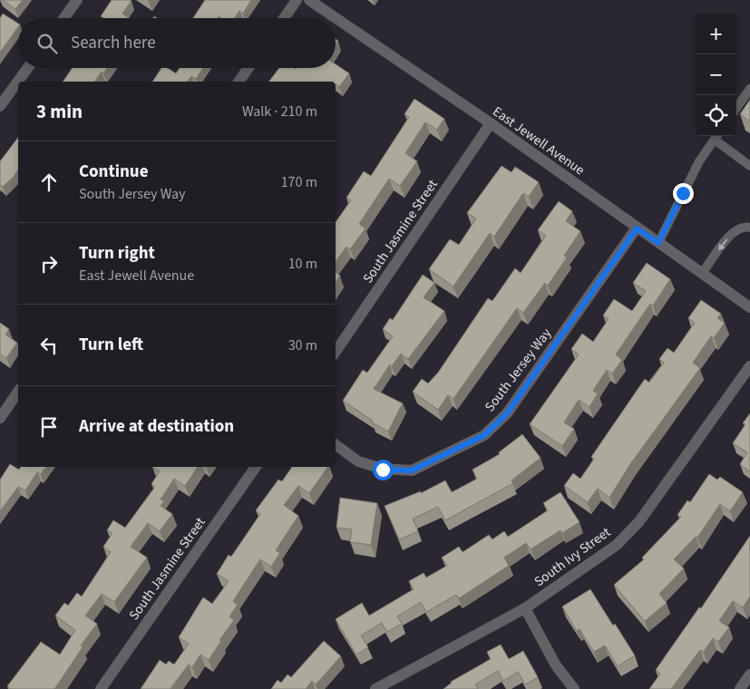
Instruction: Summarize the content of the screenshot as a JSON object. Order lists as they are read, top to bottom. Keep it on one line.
{"streets":{"street":["East Jewell Avenue","South Jasmine Street","South Jersey Way","South Ivy Street"]},"crossings":[["East Jewell Avenue","South Jasmine Street"],["East Jewell Avenue","South Jersey Way"]],"page":{"map_buttons":["+","−"],"search":"Search here","heading":["3 min","Walk · 210 m"],"list":[["Continue","South Jersey Way","170 m"],["Turn right","East Jewell Avenue","10 m"],["Turn left","30 m"],"Arrive at destination"]}}
